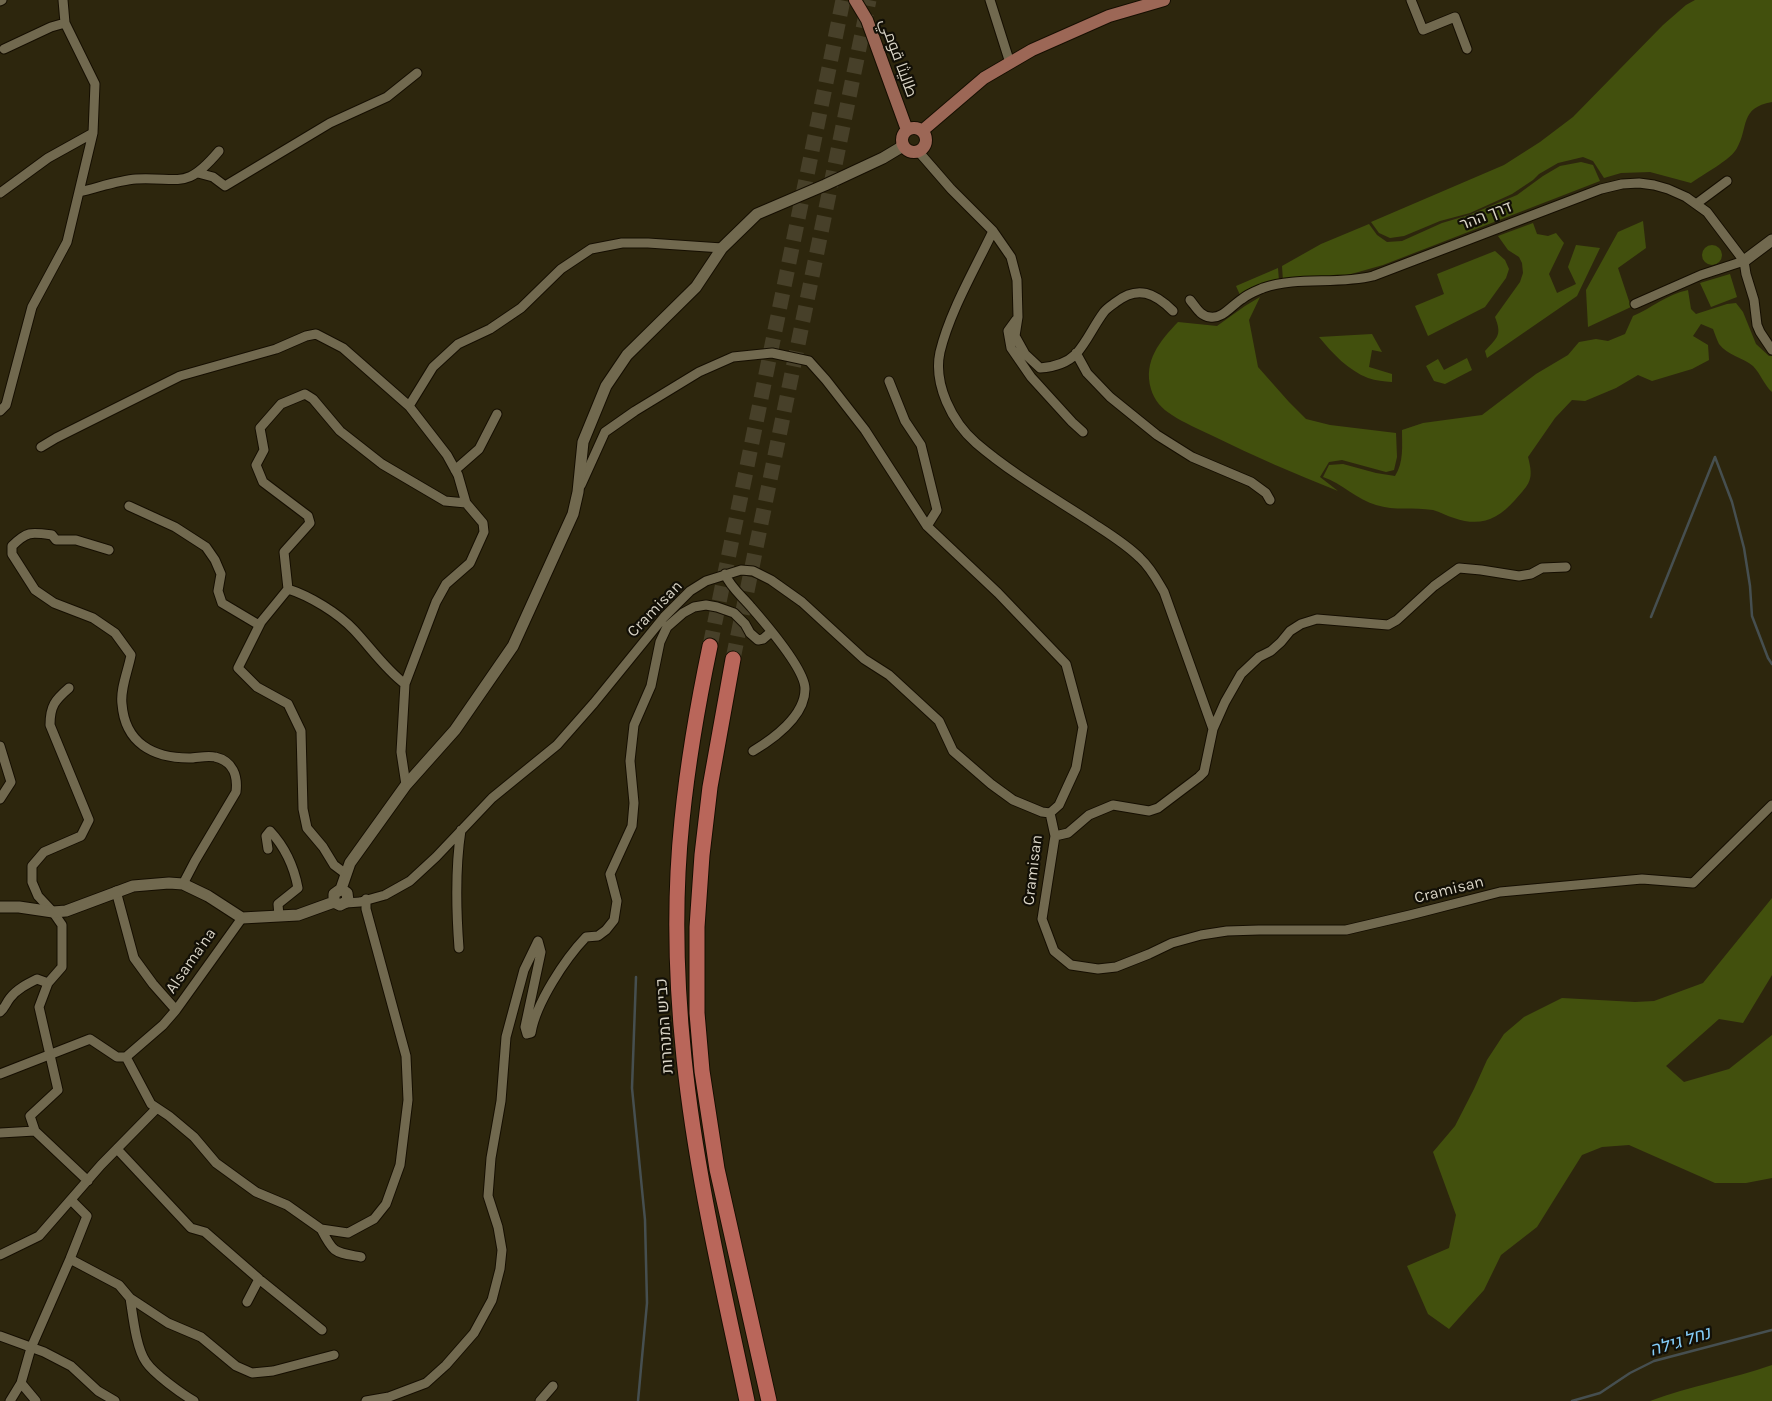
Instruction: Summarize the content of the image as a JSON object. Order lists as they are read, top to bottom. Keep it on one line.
{"streets":{"highway":["כביש המנהרות"],"main road":["طاليثا قومي"],"street":["דרך ההר","Cramisan","Alsama'na"]},"water":["נחל גילה"]}
